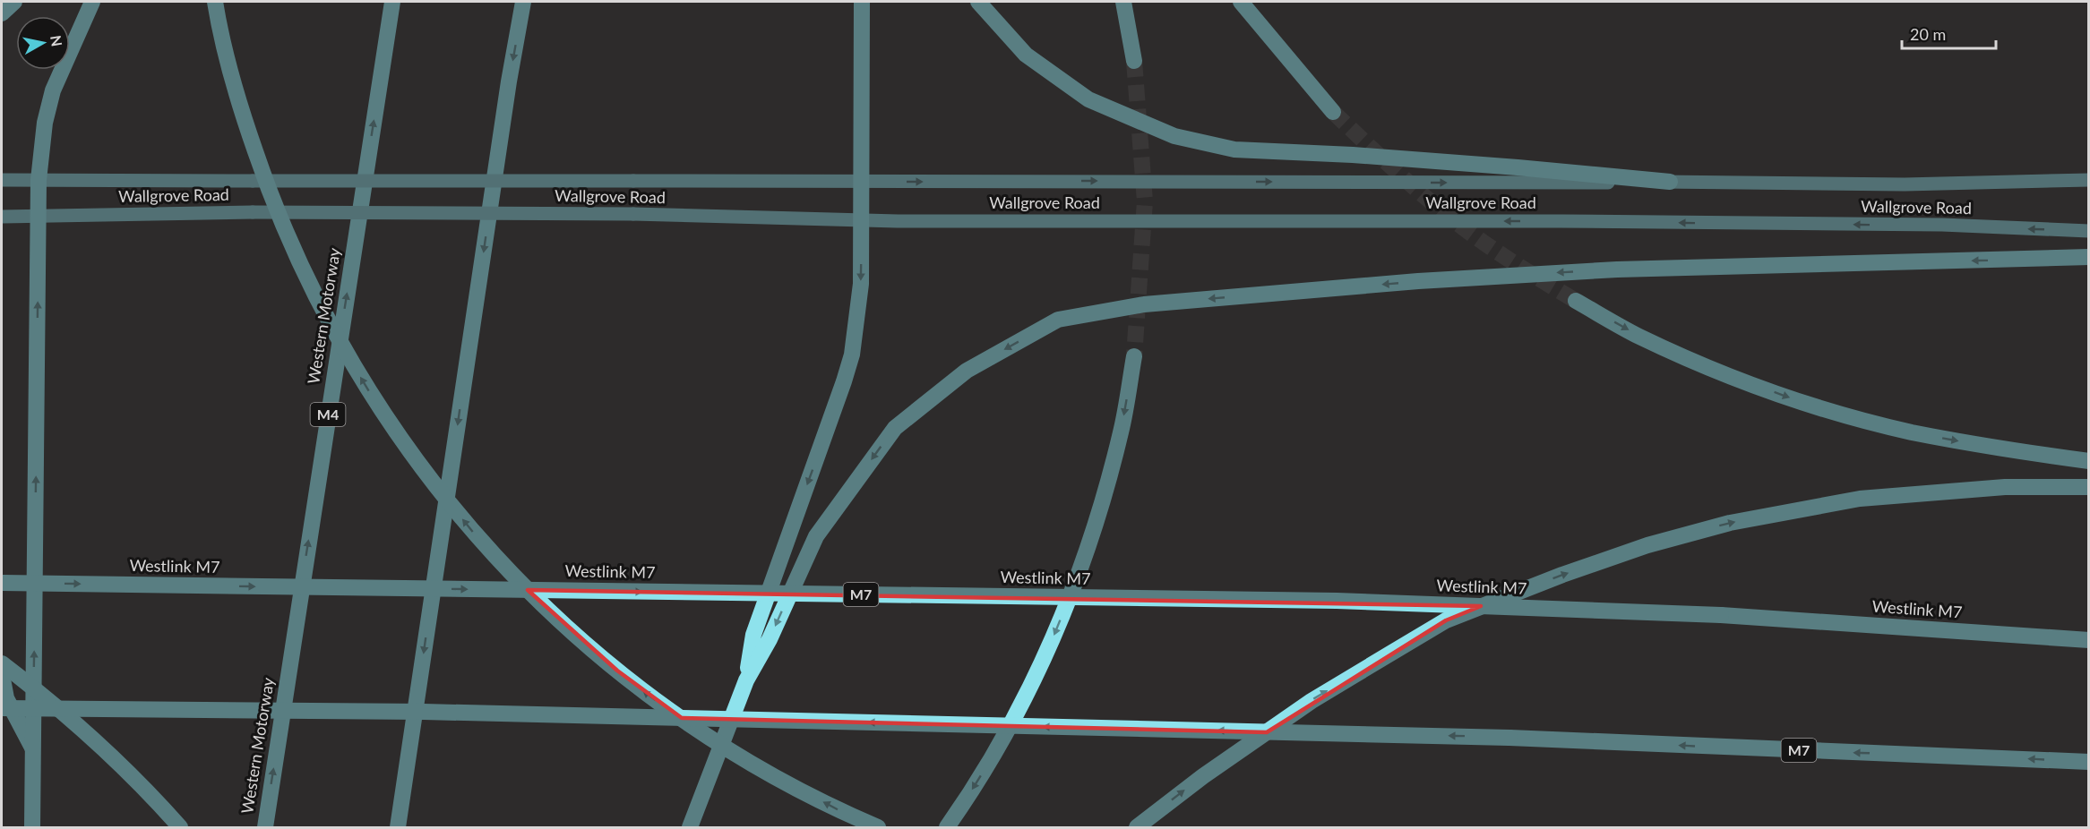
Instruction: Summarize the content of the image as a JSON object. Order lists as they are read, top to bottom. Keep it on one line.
{"streets":{"highway":["Western Motorway","M4","Westlink M7","M7"],"main road":["Wallgrove Road"]},"scale_bar":"20 m","north":"right"}
